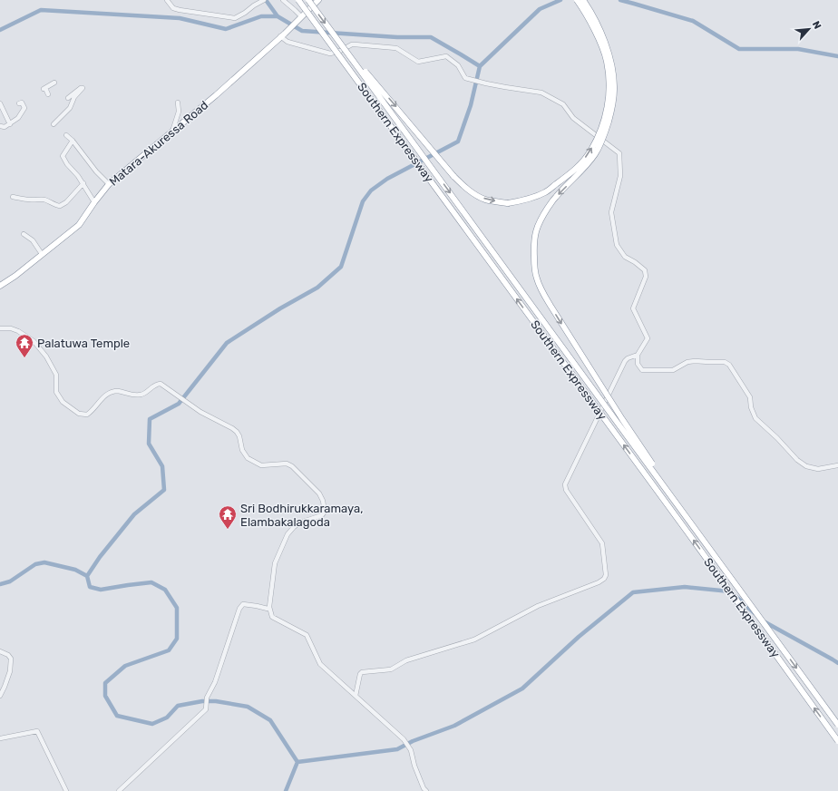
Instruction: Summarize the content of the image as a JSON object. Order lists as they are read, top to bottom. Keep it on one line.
{"streets":{"highway":["Southern Expressway","Matara-Akuressa Road"]},"places":{"temple":["Palatuwa Temple","Sri Bodhirukkaramaya, Elambakalagoda"]},"north":"top right"}
